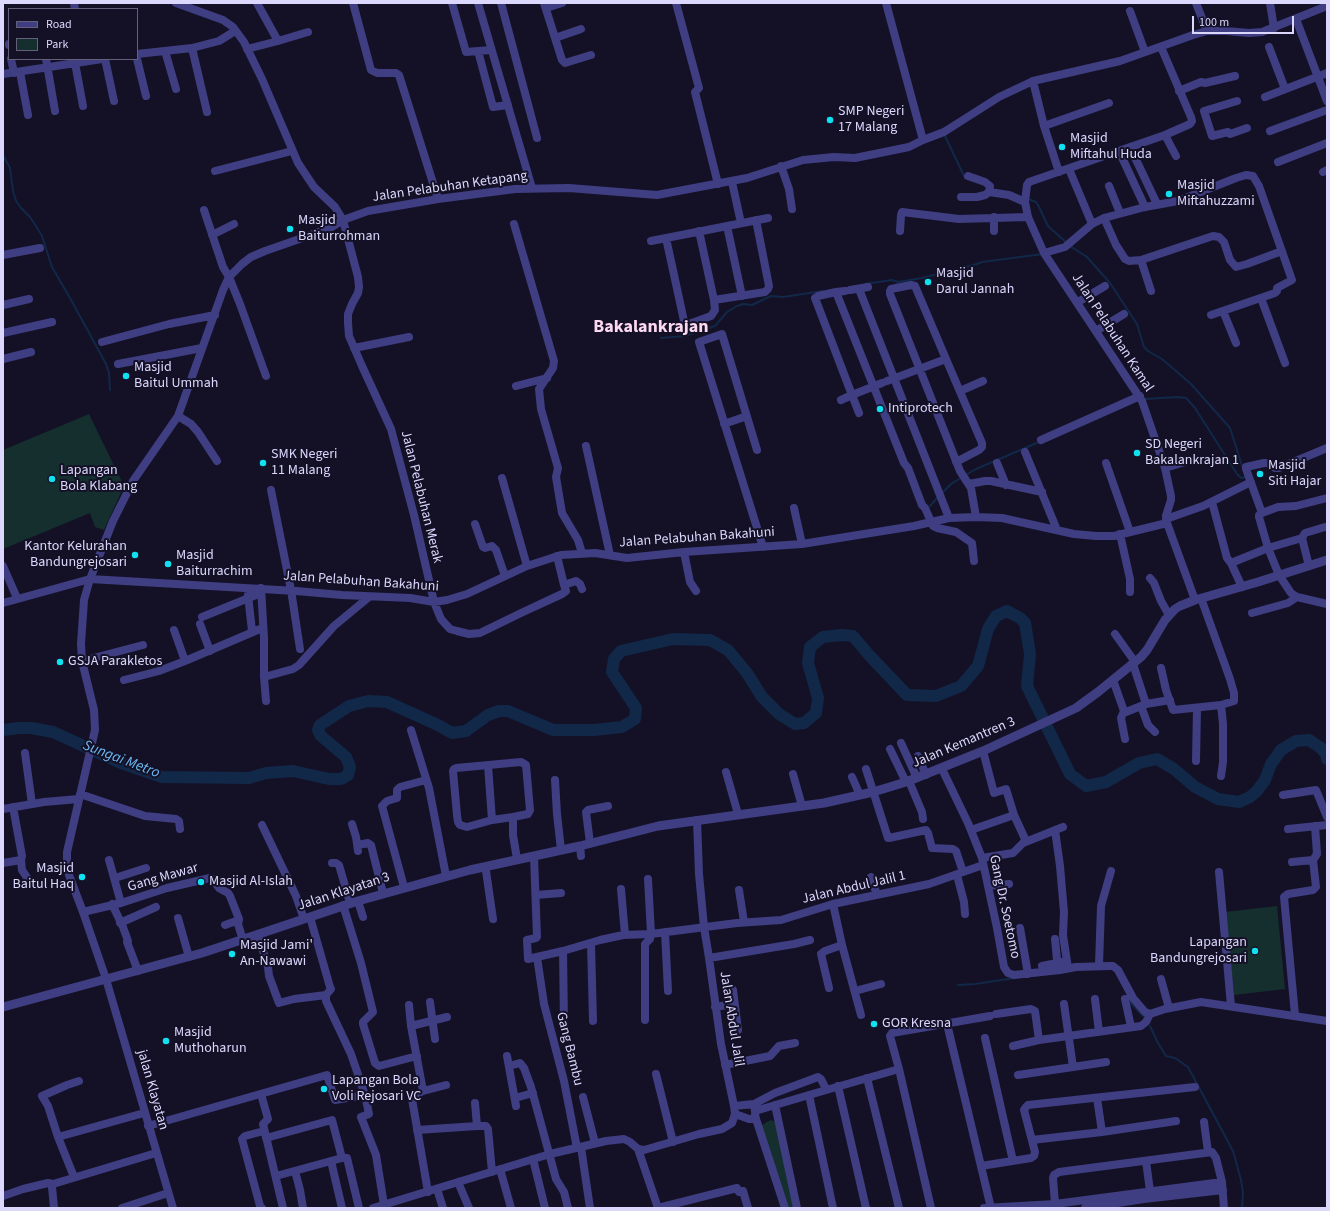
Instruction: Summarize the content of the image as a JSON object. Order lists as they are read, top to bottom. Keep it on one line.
{"streets":{"street":["Jalan Pelabuhan Ketapang","Jalan Pelabuhan Kamal","Jalan Pelabuhan Merak","Jalan Pelabuhan Bakahuni","Jalan Kemantren 3","Gang Mawar","Jalan Abdul Jalil 1","Jalan Klayatan 3","Gang Dr. Soetomo","Jalan Abdul Jalil","Gang Bambu","jalan Klayatan"]},"crossings":[["Jalan Pelabuhan Ketapang","Jalan Pelabuhan Merak"],["Jalan Pelabuhan Ketapang","Jalan Pelabuhan Bakahuni"],["Jalan Pelabuhan Ketapang","Gang Mawar"],["Jalan Pelabuhan Ketapang","Jalan Klayatan 3"],["Jalan Pelabuhan Ketapang","jalan Klayatan"],["Jalan Pelabuhan Kamal","Jalan Pelabuhan Bakahuni"],["Jalan Pelabuhan Merak","Jalan Pelabuhan Bakahuni"],["Jalan Kemantren 3","Jalan Klayatan 3"],["Jalan Kemantren 3","Gang Dr. Soetomo"],["Jalan Kemantren 3","Jalan Abdul Jalil"],["Gang Mawar","Jalan Klayatan 3"],["Jalan Abdul Jalil 1","Gang Dr. Soetomo"],["Jalan Abdul Jalil 1","Jalan Abdul Jalil"],["Jalan Abdul Jalil 1","Gang Bambu"],["Jalan Klayatan 3","Jalan Abdul Jalil"],["Jalan Klayatan 3","jalan Klayatan"]],"districts":["Bakalankrajan"],"water":["Sungai Metro"],"places":["SMP Negeri 17 Malang","Masjid Miftahul Huda","Masjid Miftahuzzami","Masjid Baiturrohman","Masjid Darul Jannah","Masjid Baitul Ummah","Intiprotech","SD Negeri Bakalankrajan 1","SMK Negeri 11 Malang","Masjid Siti Hajar","Lapangan Bola Klabang","Kantor Kelurahan Bandungrejosari","Masjid Baiturrachim","GSJA Parakletos","Masjid Baitul Haq","Masjid Al-Islah","Lapangan Bandungrejosari","Masjid Jami' An-Nawawi","GOR Kresna","Masjid Muthoharun","Lapangan Bola Voli Rejosari VC"],"legend":["Road","Park"],"scale_bar":"100 m"}
